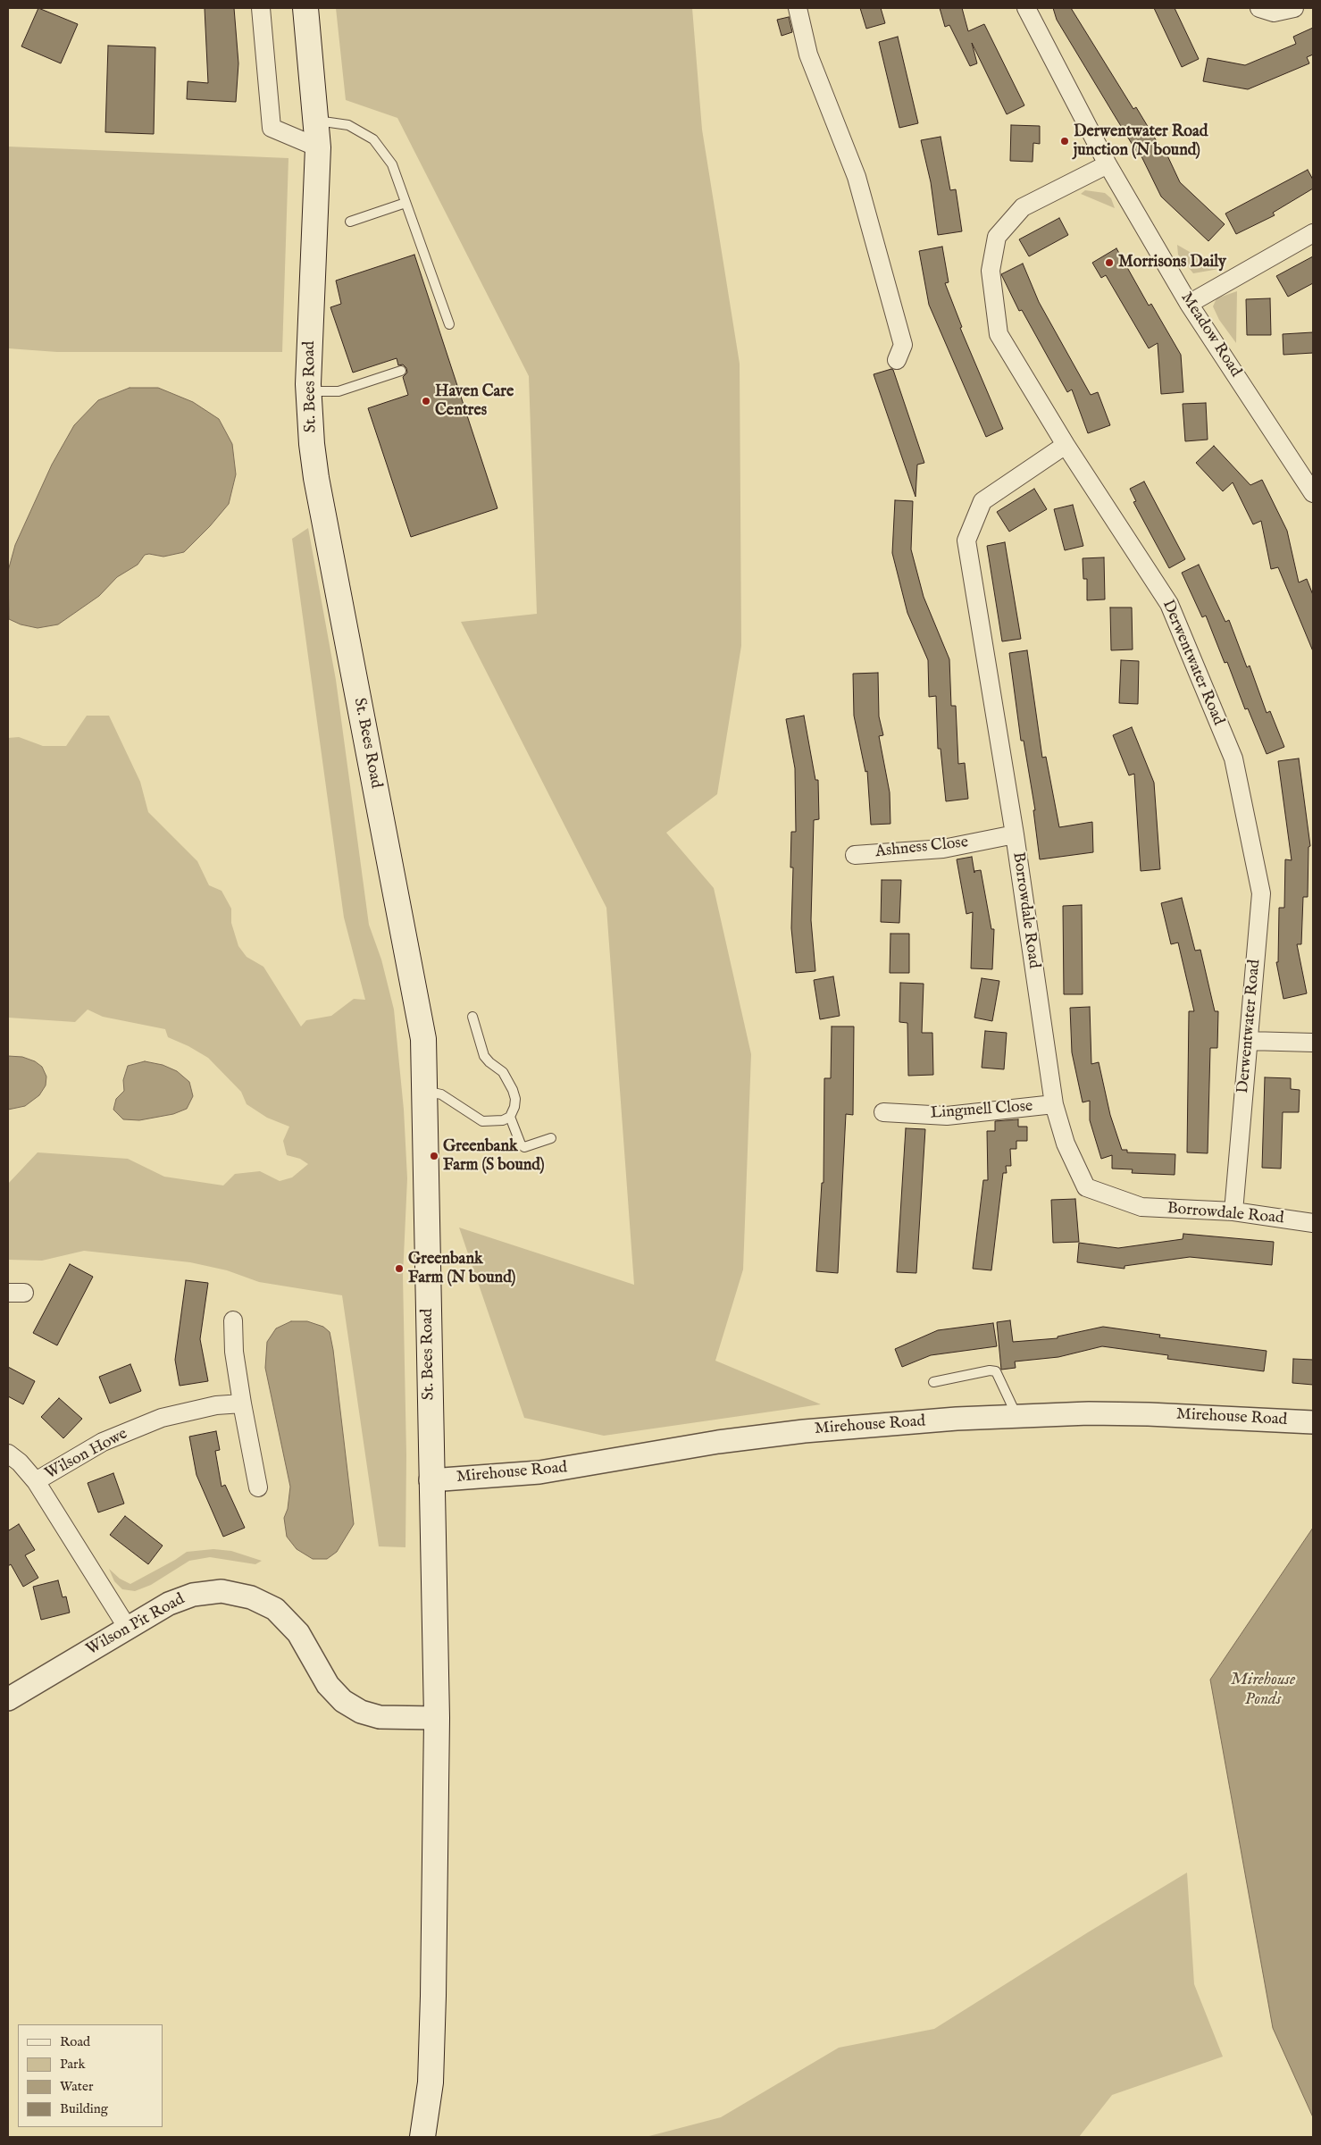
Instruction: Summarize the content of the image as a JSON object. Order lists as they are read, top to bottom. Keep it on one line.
{"streets":{"main road":["St. Bees Road"],"street":["Meadow Road","Derwentwater Road","Ashness Close","Borrowdale Road","Lingmell Close","Mirehouse Road","Wilson Howe","Wilson Pit Road"]},"crossings":[["Meadow Road","Derwentwater Road"],["St. Bees Road","Mirehouse Road"],["St. Bees Road","Wilson Pit Road"],["Derwentwater Road","Borrowdale Road"],["Ashness Close","Borrowdale Road"],["Borrowdale Road","Lingmell Close"],["Wilson Howe","Wilson Pit Road"]],"water":["Mirehouse Ponds"],"places":["Derwentwater Road junction (N bound)","Morrisons Daily","Haven Care Centres","Greenbank Farm (S bound)","Greenbank Farm (N bound)"],"legend":["Road","Park","Water","Building"]}
